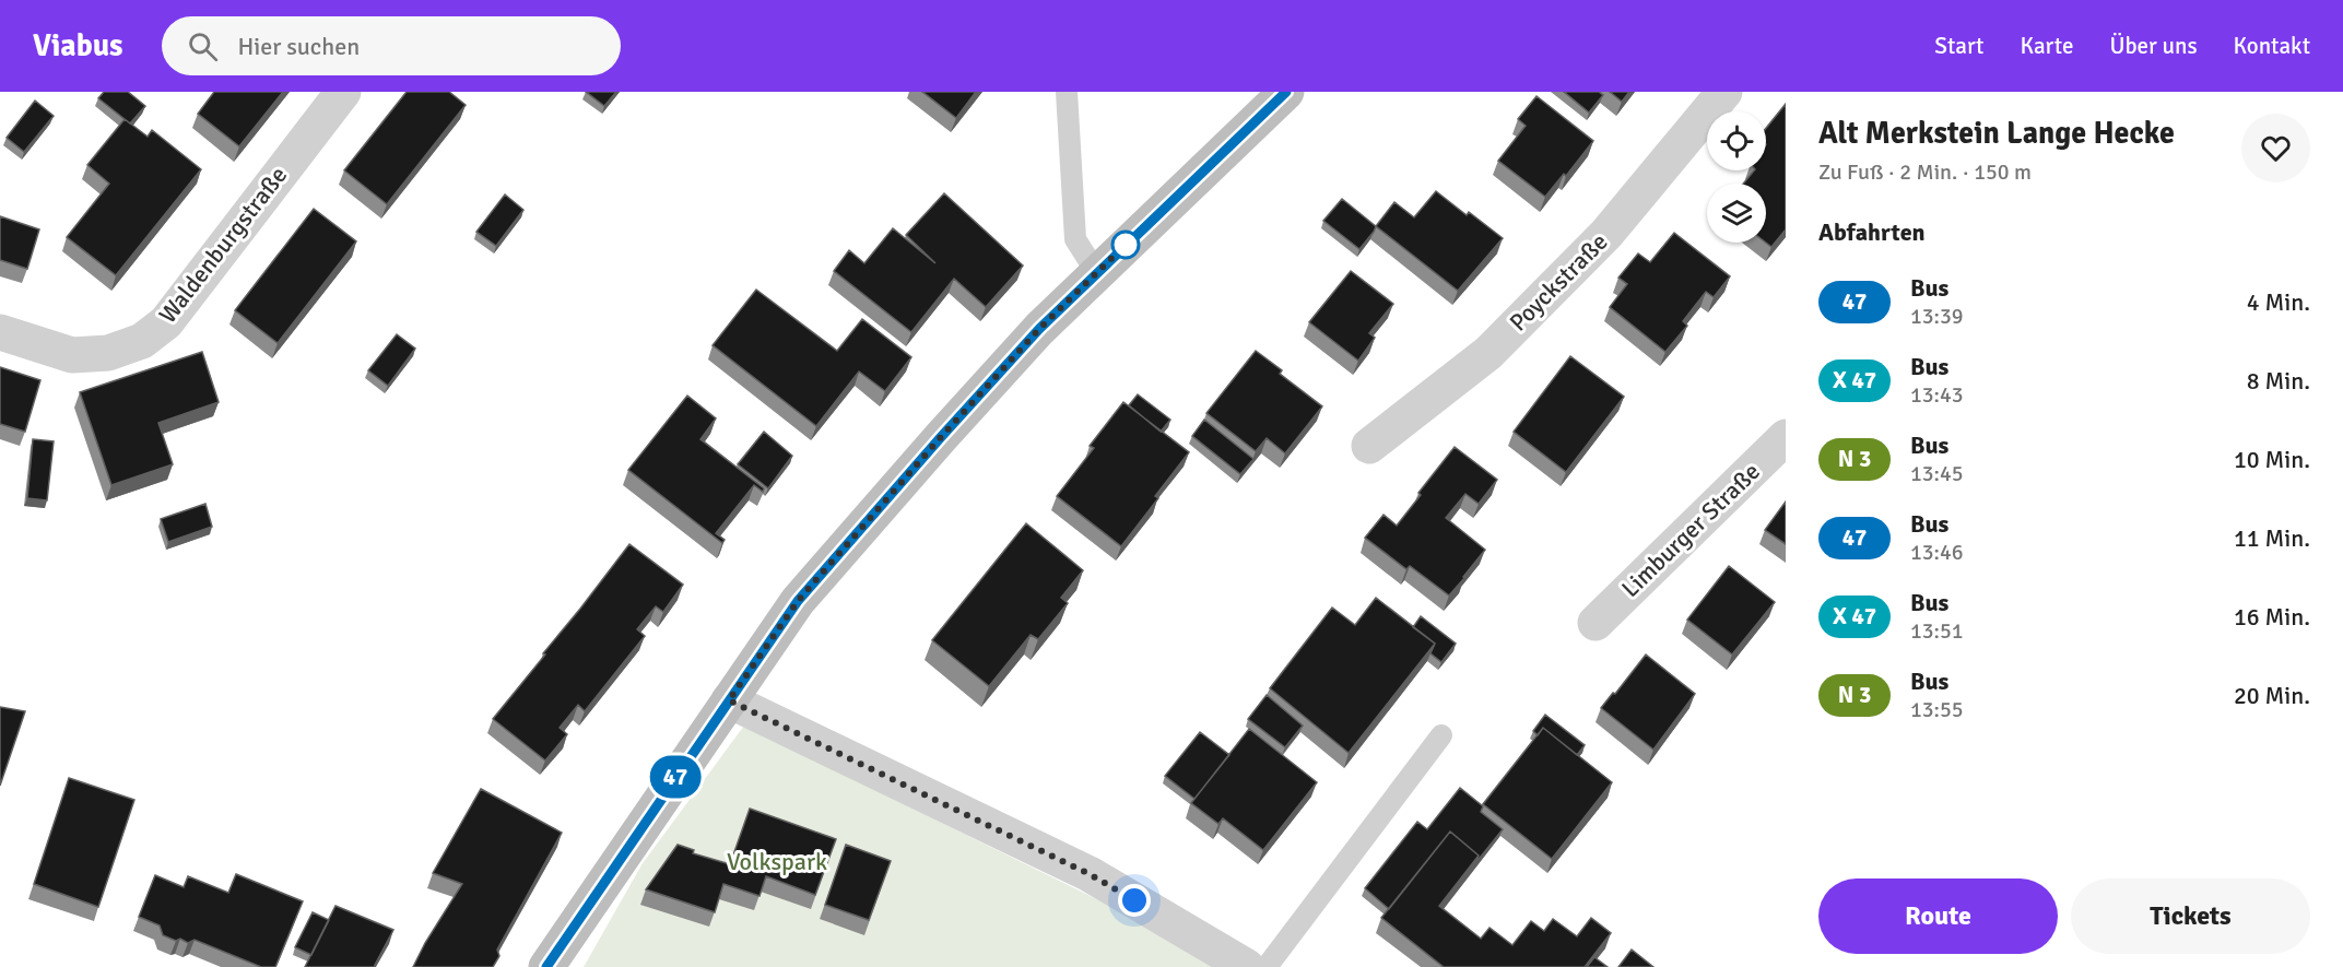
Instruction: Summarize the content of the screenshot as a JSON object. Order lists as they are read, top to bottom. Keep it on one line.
{"streets":{"street":["Waldenburgstraße","Poyckstraße","Limburger Straße"]},"parks":["Volkspark"],"lines":["bus line 47"],"page":{"header":"Viabus","search":"Hier suchen","nav":["Start","Karte","Über uns","Kontakt"],"on_map":"47","heading":[["Alt Merkstein Lange Hecke","Zu Fuß · 2 Min. · 150 m"],"Abfahrten"],"list":[{"mark":"47","name":"Bus","note":"13:39","value":"4 Min."},{"mark":"X 47","name":"Bus","note":"13:43","value":"8 Min."},{"mark":"N 3","name":"Bus","note":"13:45","value":"10 Min."},{"mark":"47","name":"Bus","note":"13:46","value":"11 Min."},{"mark":"X 47","name":"Bus","note":"13:51","value":"16 Min."},{"mark":"N 3","name":"Bus","note":"13:55","value":"20 Min."}],"buttons":["Route","Tickets"]}}
